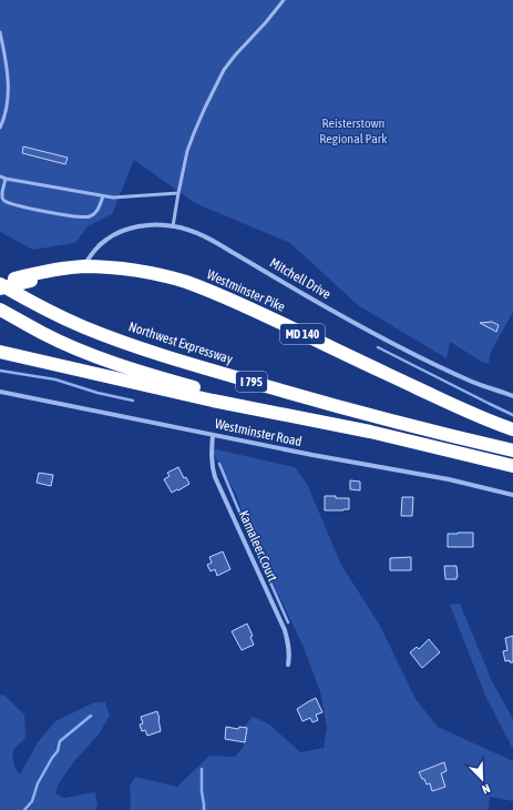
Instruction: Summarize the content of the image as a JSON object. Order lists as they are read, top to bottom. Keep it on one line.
{"streets":{"highway":["Westminster Pike","MD 140","Northwest Expressway","I 795"],"street":["Mitchell Drive","Westminster Road","Kamaleer Court"]},"crossings":[["Mitchell Drive","Westminster Pike"],["Westminster Road","Kamaleer Court"]],"parks":["Reisterstown Regional Park"],"north":"bottom right"}
